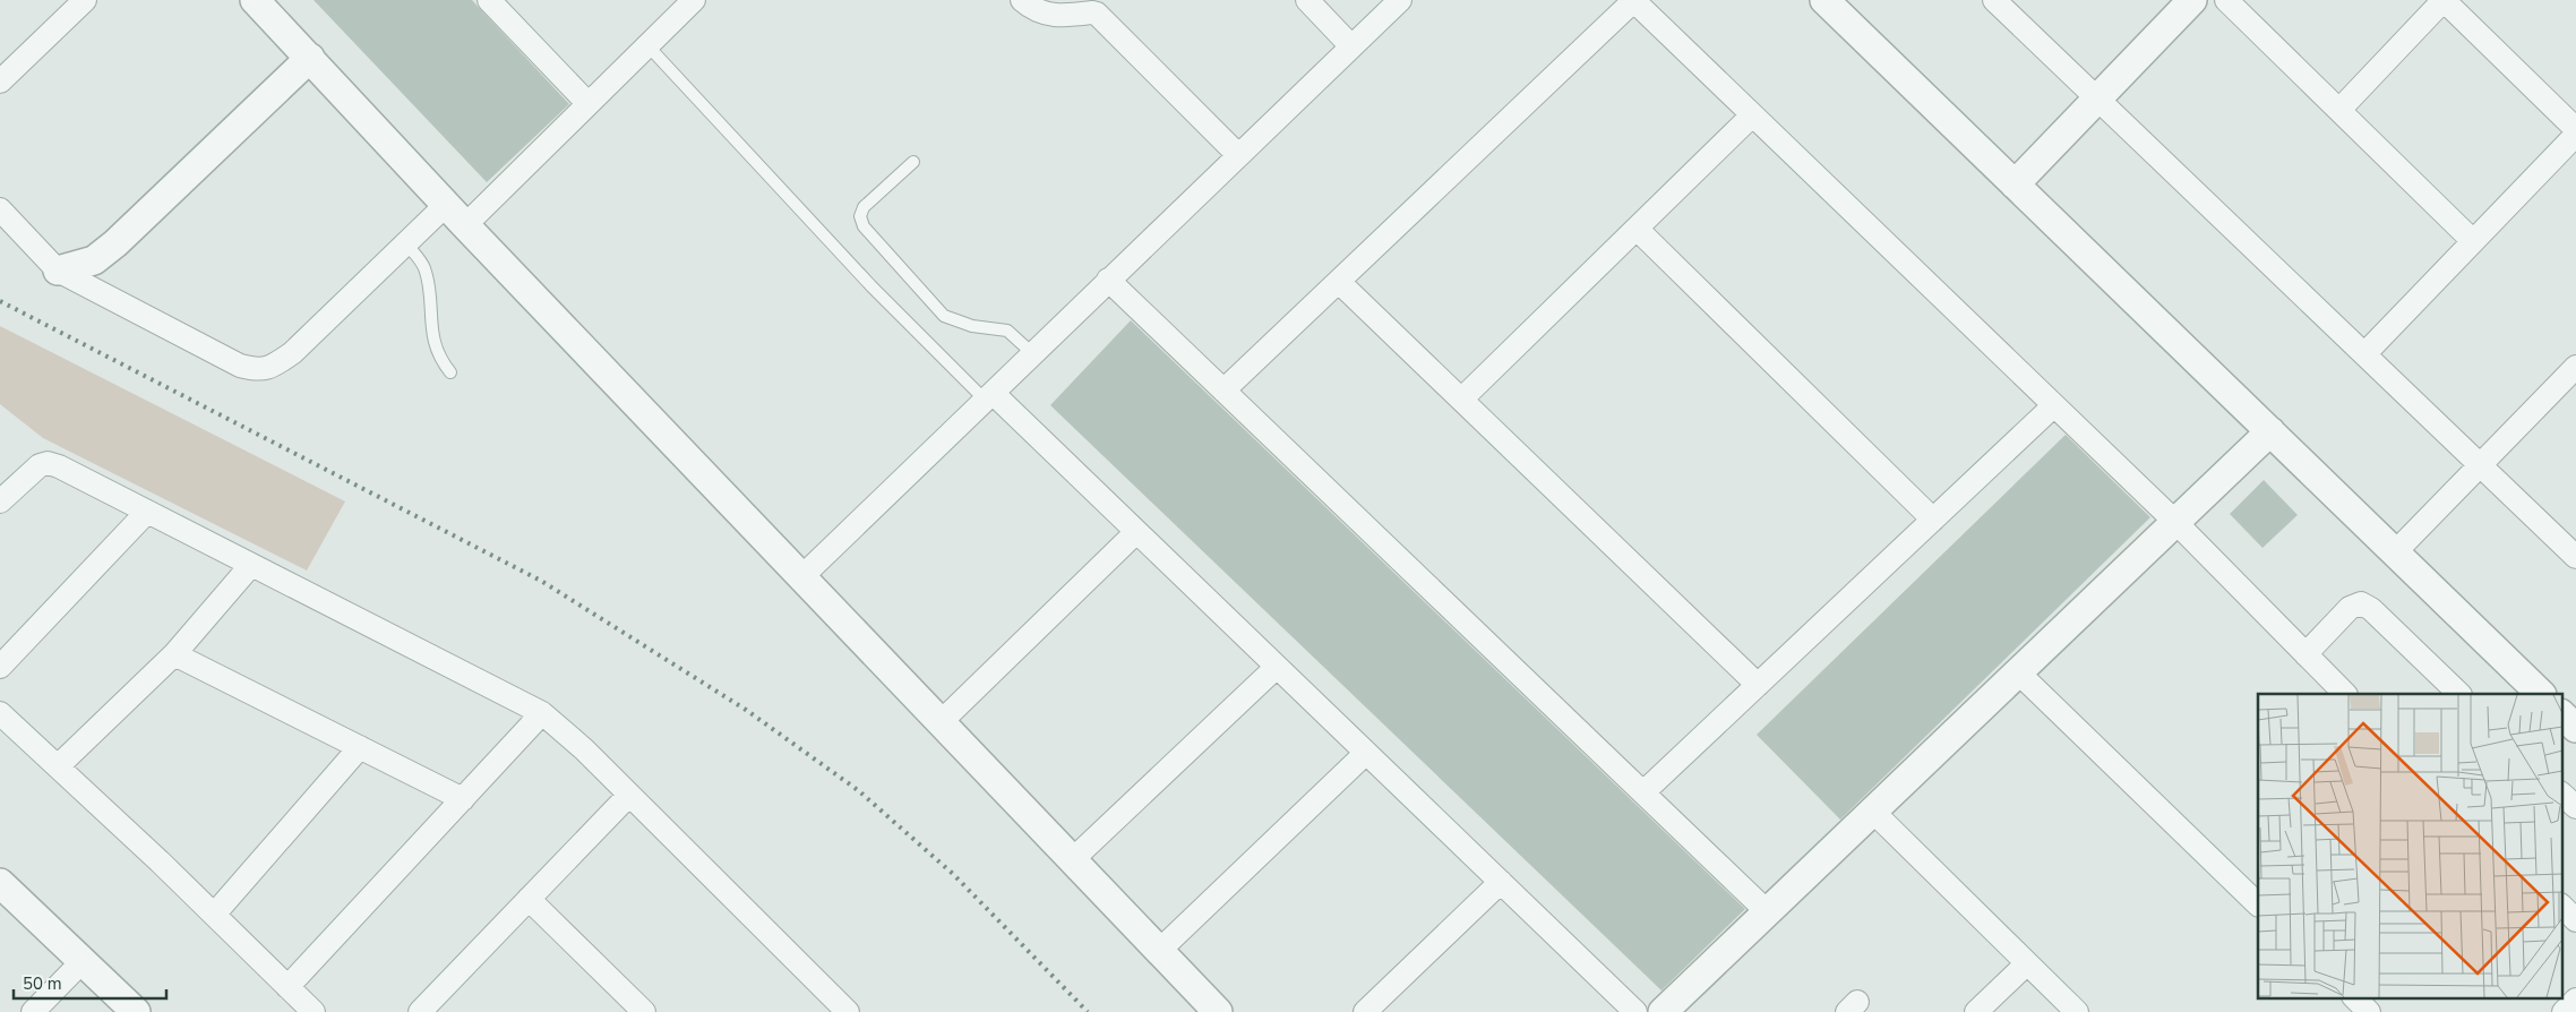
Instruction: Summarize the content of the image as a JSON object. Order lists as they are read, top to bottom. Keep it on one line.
{"scale_bar":"50 m"}
